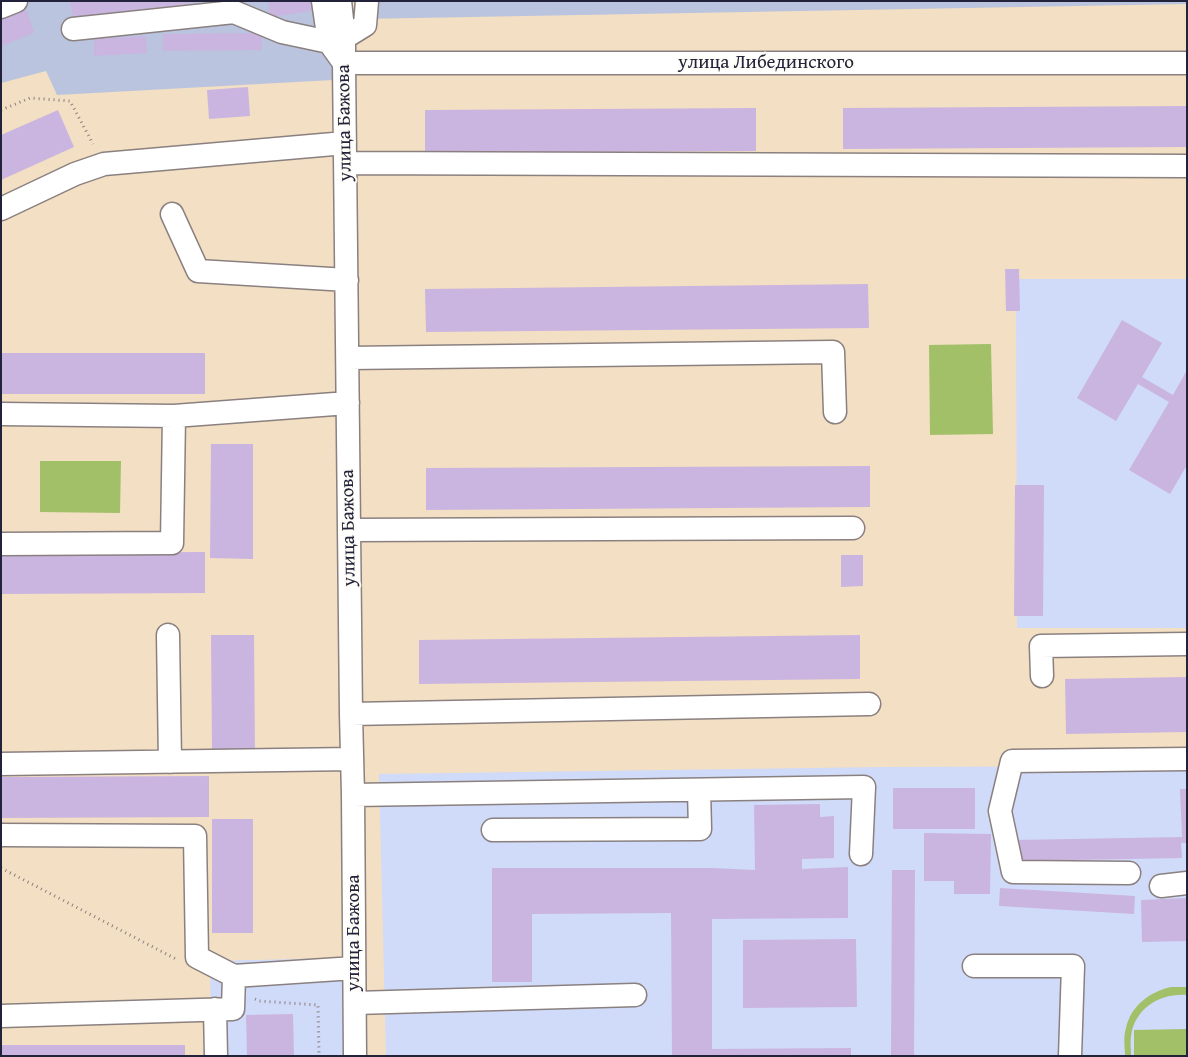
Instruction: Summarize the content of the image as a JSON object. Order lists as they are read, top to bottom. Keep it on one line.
{"streets":{"street":["улица Либединского","улица Бажова"]},"crossings":[["улица Либединского","улица Бажова"]]}
